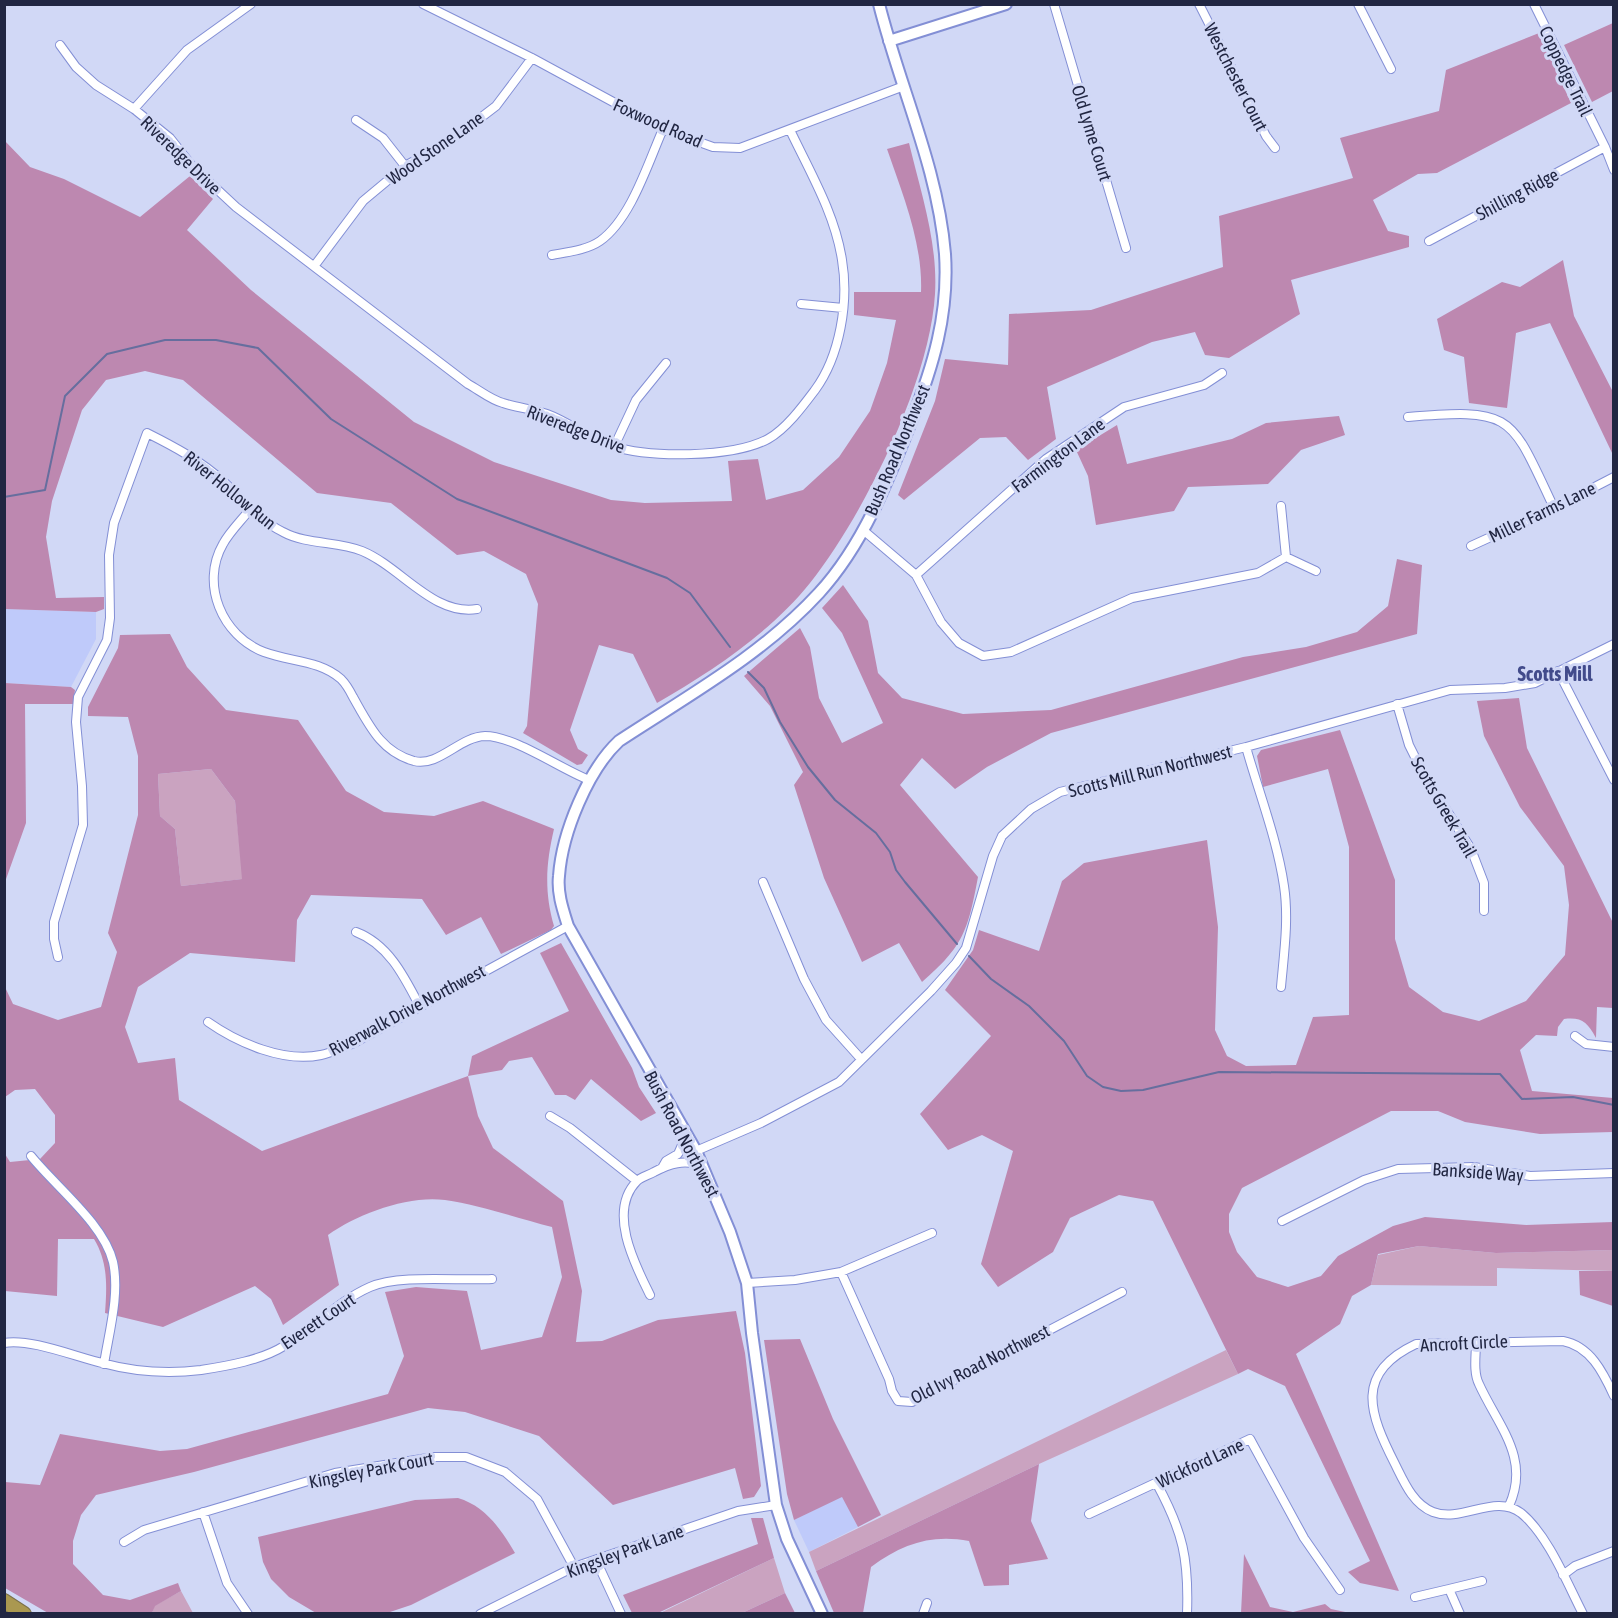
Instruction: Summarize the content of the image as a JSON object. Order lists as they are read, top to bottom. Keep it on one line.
{"streets":{"street":["Coppedge Trail","Westchester Court","Foxwood Road","Old Lyme Court","Wood Stone Lane","Riveredge Drive","Shilling Ridge","Bush Road Northwest","Farmington Lane","River Hollow Run","Miller Farms Lane","Scotts Mill Run Northwest","Scotts Greek Trail","Riverwalk Drive Northwest","Bankside Way","Everett Court","Ancroft Circle","Old Ivy Road Northwest","Wickford Lane","Kingsley Park Court","Kingsley Park Lane"]},"crossings":[["Coppedge Trail","Shilling Ridge"],["Foxwood Road","Wood Stone Lane"],["Foxwood Road","Riveredge Drive"],["Foxwood Road","Bush Road Northwest"],["Wood Stone Lane","Riveredge Drive"],["Bush Road Northwest","Scotts Mill Run Northwest"],["Bush Road Northwest","Riverwalk Drive Northwest"],["Bush Road Northwest","Kingsley Park Lane"],["Scotts Mill Run Northwest","Scotts Greek Trail"],["Kingsley Park Court","Kingsley Park Lane"]],"districts":["Scotts Mill"]}
